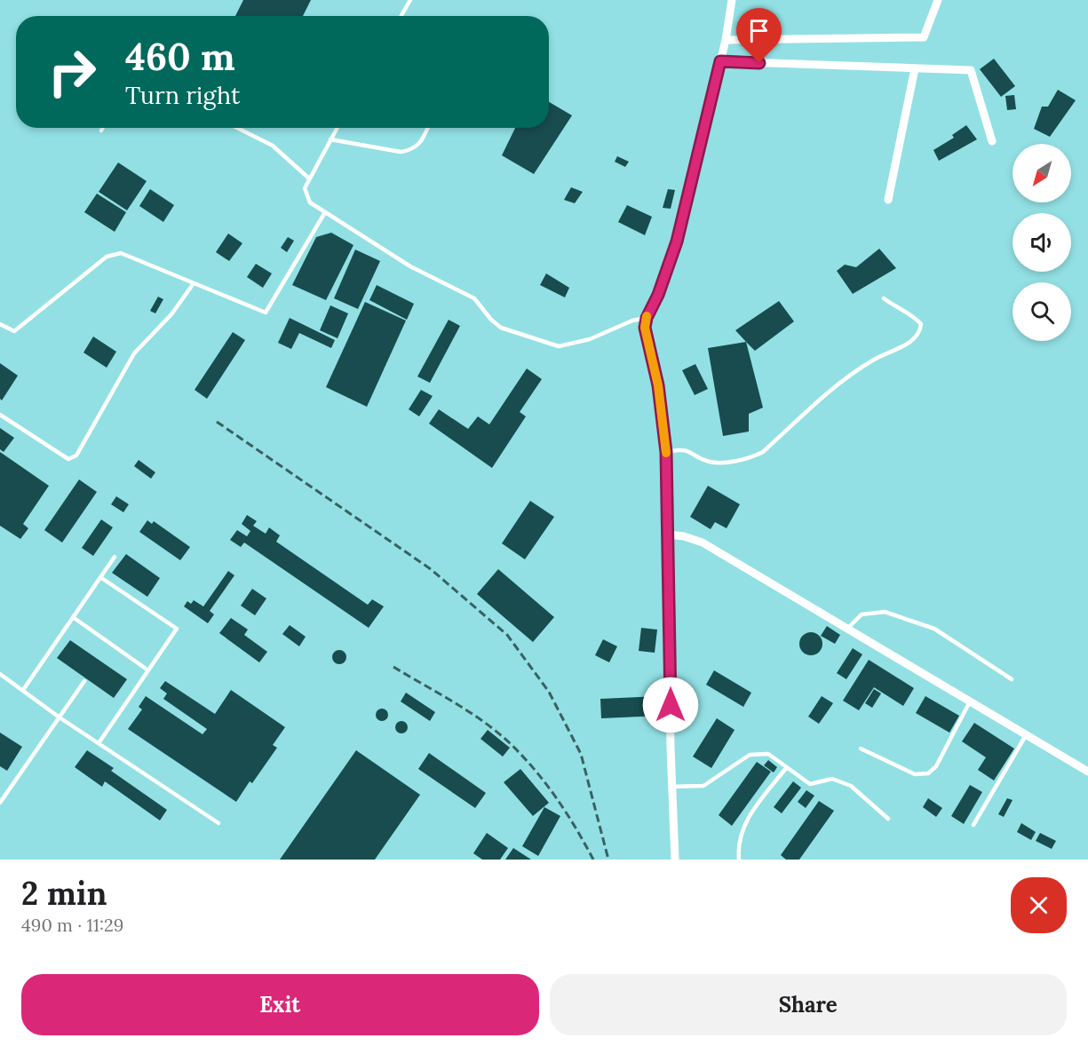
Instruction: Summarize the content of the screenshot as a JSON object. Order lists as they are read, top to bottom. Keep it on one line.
{"north":"bottom left","page":{"turn":["460 m","Turn right"],"heading":["2 min","490 m · 11:29"],"buttons":["Exit","Share"]}}
